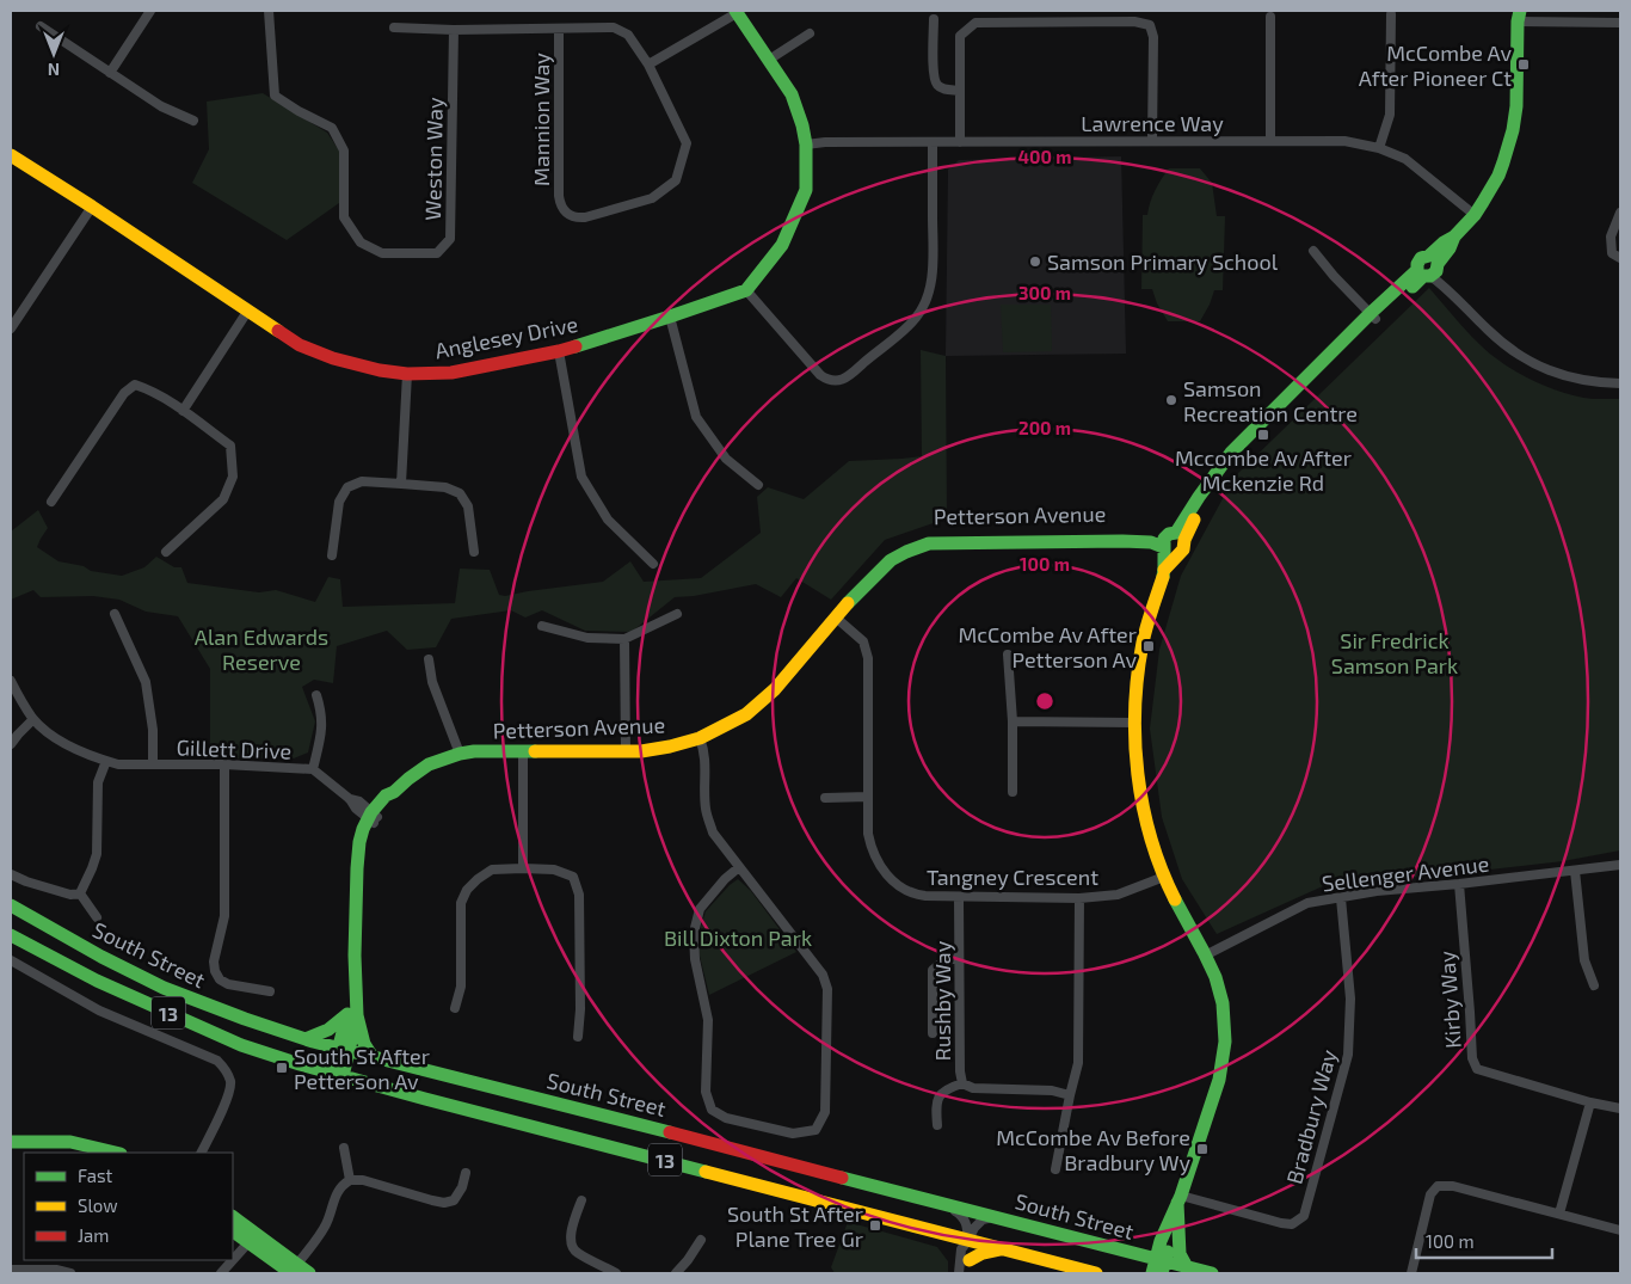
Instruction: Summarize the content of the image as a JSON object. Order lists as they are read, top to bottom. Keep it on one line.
{"streets":{"main road":["Anglesey Drive","Petterson Avenue","South Street","13"],"street":["Mannion Way","Lawrence Way","Weston Way","Gillett Drive","Sellenger Avenue","Tangney Crescent","Kirby Way","Rushby Way","Bradbury Way"]},"crossings":[["Mannion Way","Weston Way"],["Petterson Avenue","Gillett Drive"],["Petterson Avenue","Tangney Crescent"],["Petterson Avenue","South Street"],["Sellenger Avenue","Kirby Way"],["Sellenger Avenue","Bradbury Way"],["Tangney Crescent","Rushby Way"]],"parks":["Alan Edwards Reserve","Sir Fredrick Samson Park","Bill Dixton Park"],"places":{"transit":["McCombe Av After Pioneer Ct","Mccombe Av After Mckenzie Rd","McCombe Av After Petterson Av","South St After Petterson Av","McCombe Av Before Bradbury Wy","South St After Plane Tree Gr"],"other":["Samson Primary School","Samson Recreation Centre"]},"legend":["Fast","Slow","Jam"],"scale_bar":"100 m","north":"bottom","rings":["400 m","300 m","200 m","100 m"]}
